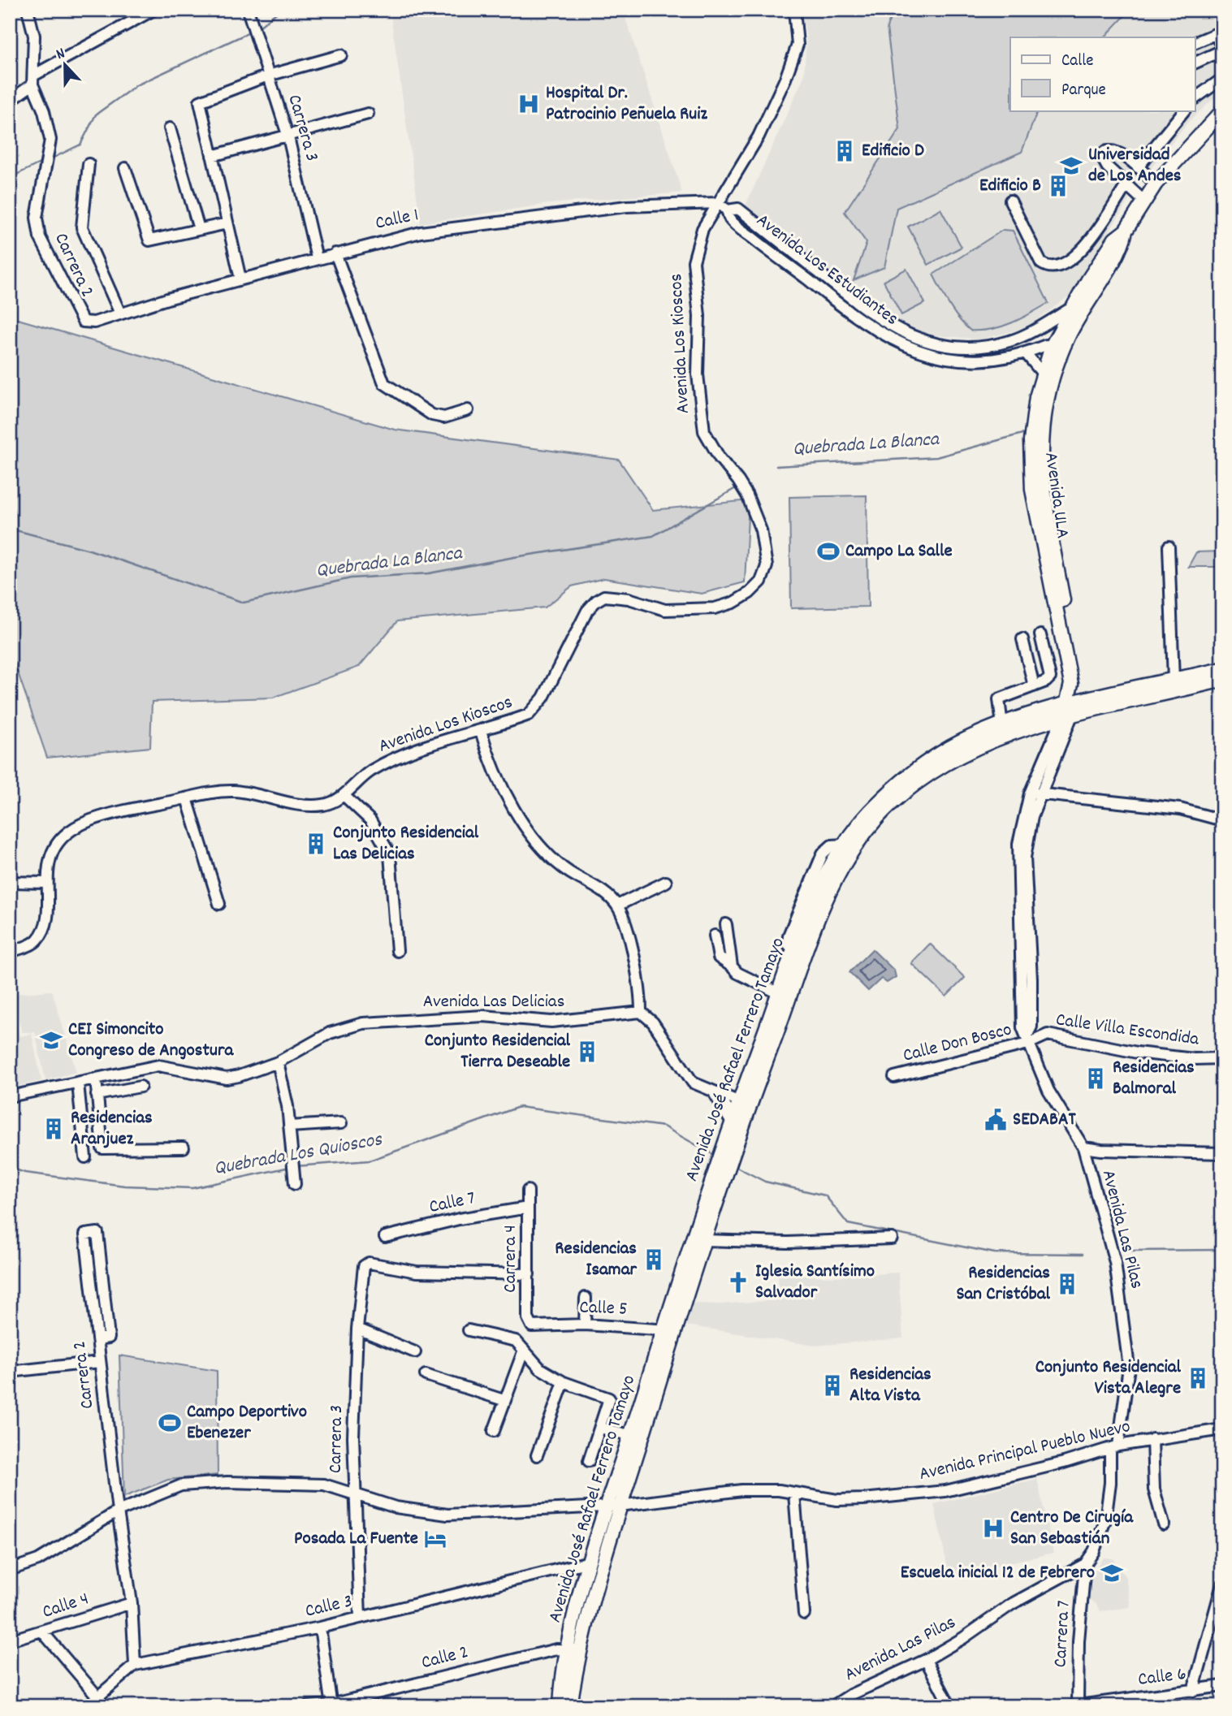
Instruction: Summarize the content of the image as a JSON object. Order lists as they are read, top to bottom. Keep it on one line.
{"streets":{"street":["Carrera 3","Calle 1","Carrera 2","Avenida Los Estudiantes","Avenida Los Kioscos","Avenida ULA","Avenida Las Delicias","Calle Villa Escondida","Calle Don Bosco","Avenida José Rafael Ferrero Tamayo","Calle 7","Avenida Las Pilas","Carrera 4","Calle 5","Avenida Principal Pueblo Nuevo","Calle 4","Calle 3","Carrera 7","Calle 2","Calle 6"]},"crossings":[["Carrera 3","Calle 1"],["Carrera 3","Carrera 4"],["Carrera 3","Avenida Principal Pueblo Nuevo"],["Carrera 3","Calle 3"],["Calle 1","Carrera 2"],["Calle 1","Avenida Los Estudiantes"],["Calle 1","Avenida Los Kioscos"],["Carrera 2","Avenida Principal Pueblo Nuevo"],["Carrera 2","Calle 4"],["Carrera 2","Calle 3"],["Avenida Los Estudiantes","Avenida Los Kioscos"],["Avenida Los Estudiantes","Avenida ULA"],["Avenida ULA","Avenida José Rafael Ferrero Tamayo"],["Avenida ULA","Avenida Las Pilas"],["Calle Villa Escondida","Calle Don Bosco"],["Calle Villa Escondida","Avenida Las Pilas"],["Calle Don Bosco","Avenida Las Pilas"],["Avenida José Rafael Ferrero Tamayo","Avenida Las Pilas"],["Avenida José Rafael Ferrero Tamayo","Calle 5"],["Avenida José Rafael Ferrero Tamayo","Avenida Principal Pueblo Nuevo"],["Avenida José Rafael Ferrero Tamayo","Calle 3"],["Avenida José Rafael Ferrero Tamayo","Calle 2"],["Calle 7","Carrera 4"],["Avenida Las Pilas","Avenida Principal Pueblo Nuevo"],["Avenida Las Pilas","Carrera 7"],["Carrera 4","Calle 5"],["Carrera 7","Calle 6"]],"water":["Quebrada La Blanca","Quebrada Los Quioscos"],"places":{"hospital":["Hospital Dr. Patrocinio Peñuela Ruiz","Centro De Cirugía San Sebastián"],"building":["Edificio D","Edificio B","Conjunto Residencial Las Delicias","Conjunto Residencial Tierra Deseable","Residencias Balmoral","Residencias Aranjuez","Residencias Isamar","Residencias San Cristóbal","Conjunto Residencial Vista Alegre","Residencias Alta Vista"],"school or university":["Universidad de Los Andes","CEI Simoncito Congreso de Angostura","Escuela inicial 12 de Febrero"],"sports":["Campo La Salle","Campo Deportivo Ebenezer"],"public building":["SEDABAT"],"church":["Iglesia Santísimo Salvador"],"hotel":["Posada La Fuente"]},"legend":["Calle","Parque"],"north":"top"}
